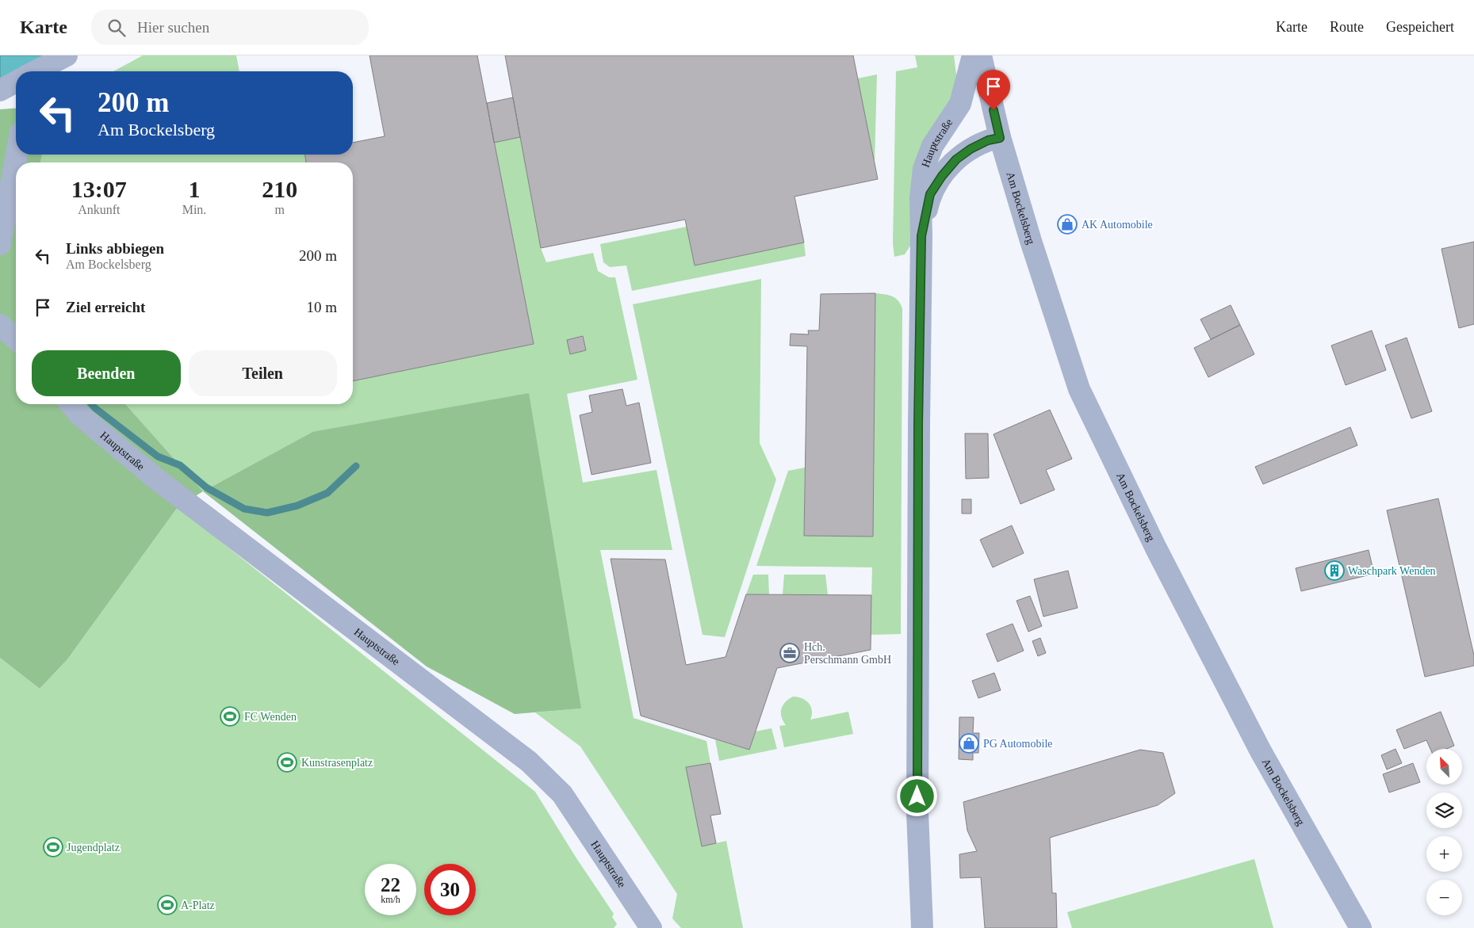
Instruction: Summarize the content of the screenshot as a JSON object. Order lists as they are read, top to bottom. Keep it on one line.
{"streets":{"street":["Hauptstraße","Am Bockelsberg"]},"crossings":[["Hauptstraße","Am Bockelsberg"]],"places":{"shop":["AK Automobile","PG Automobile"],"building":["Waschpark Wenden"],"office":["Hch. Perschmann GmbH"],"sports":["FC Wenden","Kunstrasenplatz","Jugendplatz","A-Platz"]},"north":"top left","page":{"header":"Karte","search":"Hier suchen","nav":["Karte","Route","Gespeichert"],"turn":["200 m","Am Bockelsberg"],"eta":["13:07","Ankunft","1","Min.","210","m"],"list":[{"name":"Links abbiegen","note":"Am Bockelsberg","value":"200 m"},{"name":"Ziel erreicht","value":"10 m"}],"buttons":["Beenden","Teilen"],"map_buttons":["+","−"],"speed":"22 km/h","limit":"30"}}
